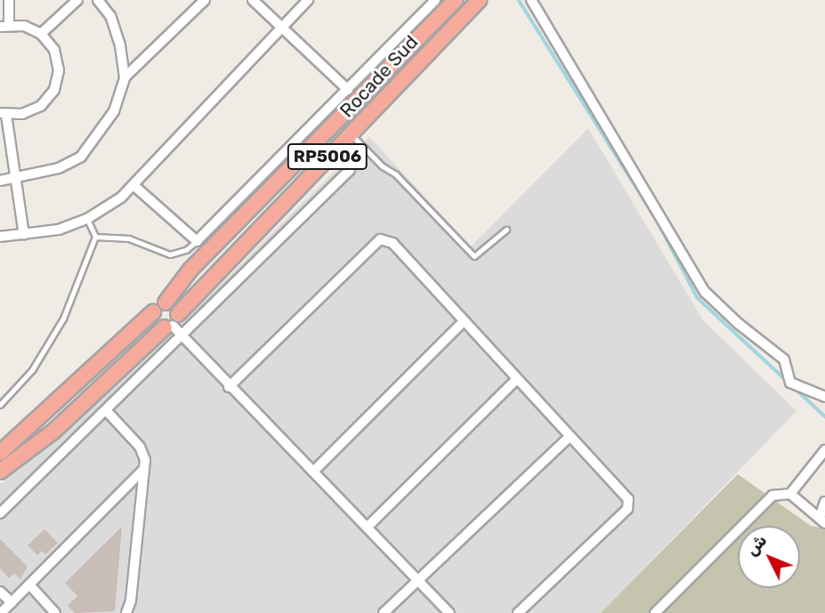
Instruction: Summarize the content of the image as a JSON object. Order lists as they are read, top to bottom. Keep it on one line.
{"streets":{"highway":["Rocade Sud","RP5006"]},"north":"top left"}
